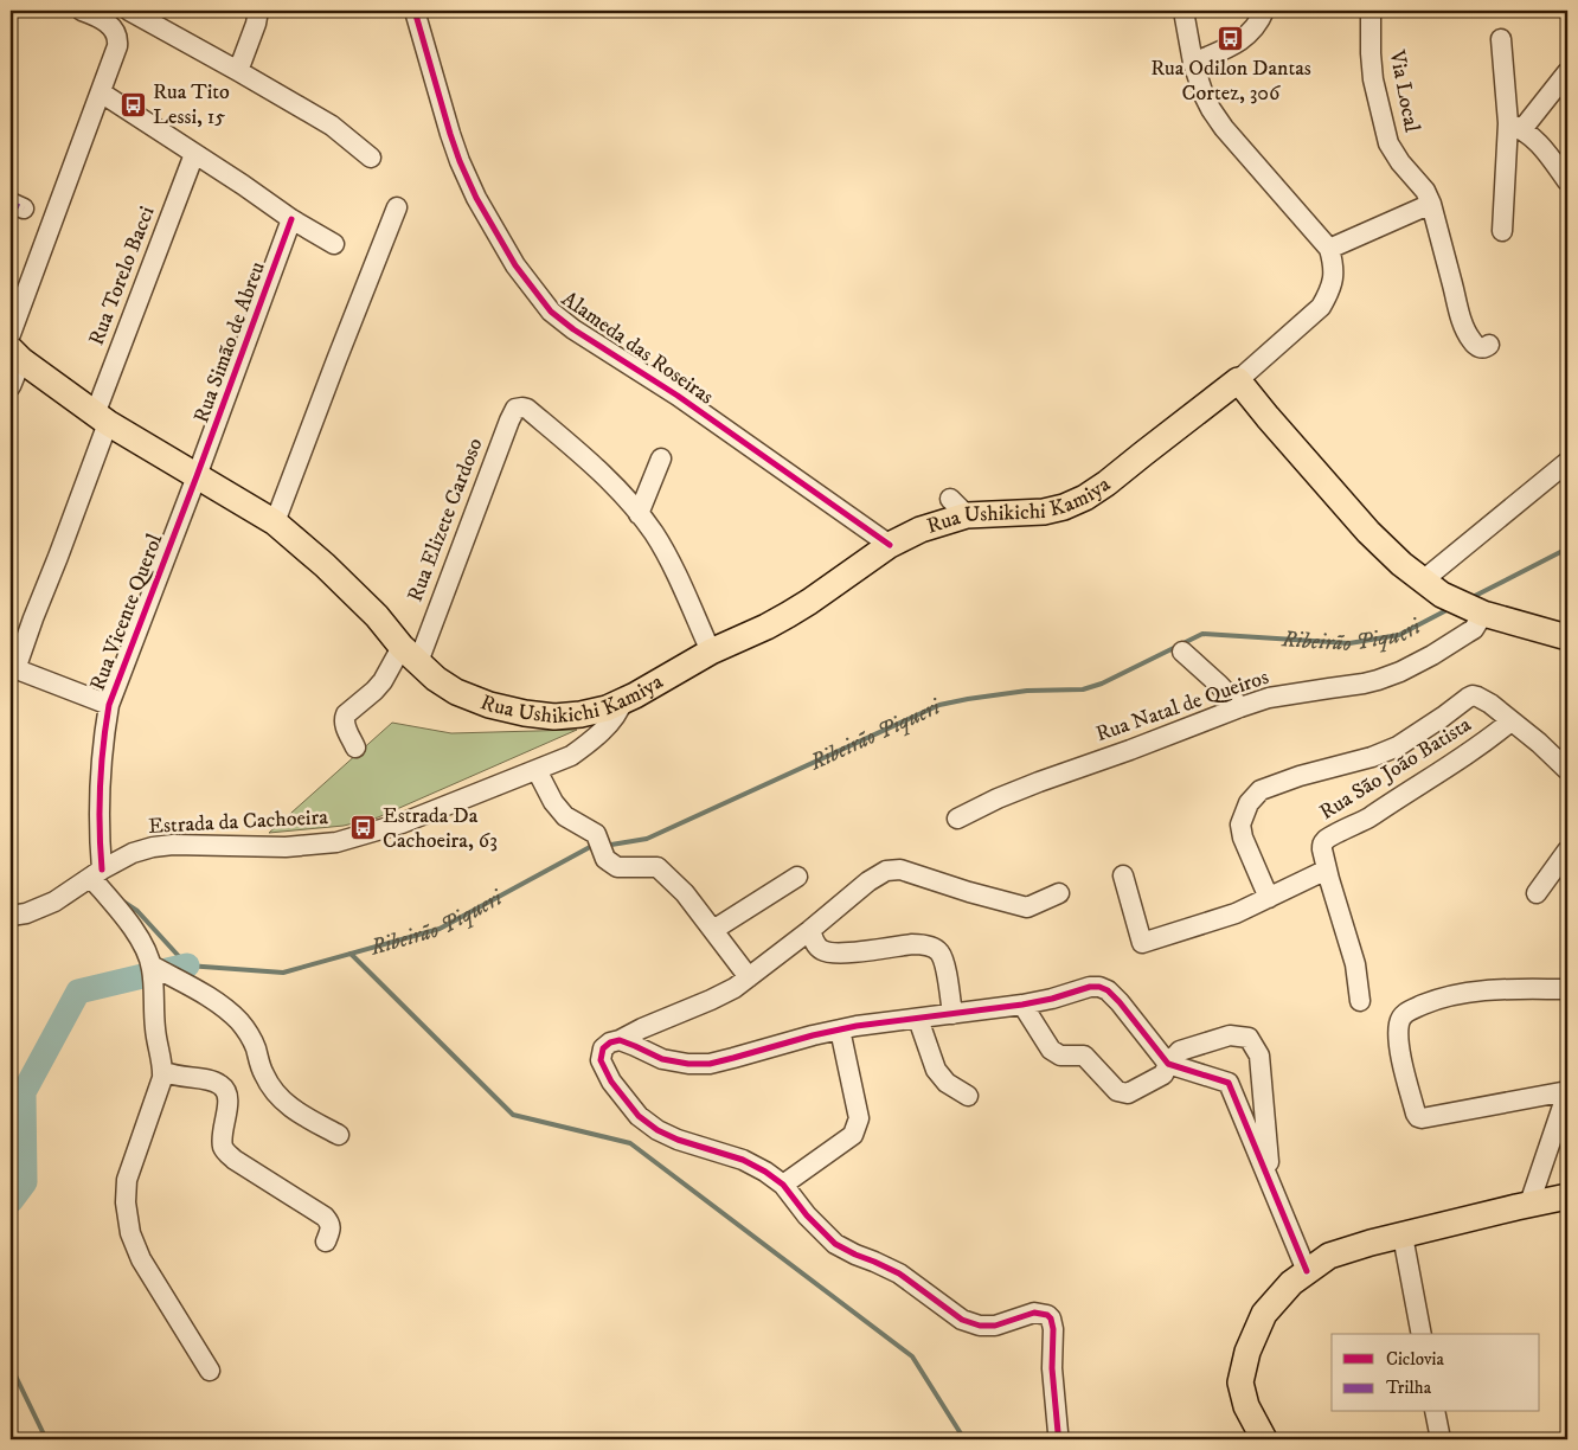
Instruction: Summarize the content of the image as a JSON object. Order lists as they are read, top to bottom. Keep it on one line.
{"streets":{"main road":["Rua Ushikichi Kamiya"],"street":["Via Local","Rua Torelo Bacci","Rua Simão de Abreu","Alameda das Roseiras","Rua Elizete Cardoso","Rua Vicente Querol","Rua Natal de Queiros","Rua São João Batista","Estrada da Cachoeira"]},"crossings":[["Rua Torelo Bacci","Rua Ushikichi Kamiya"],["Rua Simão de Abreu","Rua Ushikichi Kamiya"],["Rua Simão de Abreu","Rua Vicente Querol"],["Alameda das Roseiras","Rua Ushikichi Kamiya"],["Rua Ushikichi Kamiya","Rua Elizete Cardoso"],["Rua Ushikichi Kamiya","Rua Vicente Querol"],["Rua Ushikichi Kamiya","Estrada da Cachoeira"],["Rua Vicente Querol","Estrada da Cachoeira"]],"water":["Ribeirão Piqueri"],"places":{"bus stop":["Rua Odilon Dantas Cortez, 306","Rua Tito Lessi, 15","Estrada Da Cachoeira, 63"]},"legend":["Ciclovia","Trilha"]}
